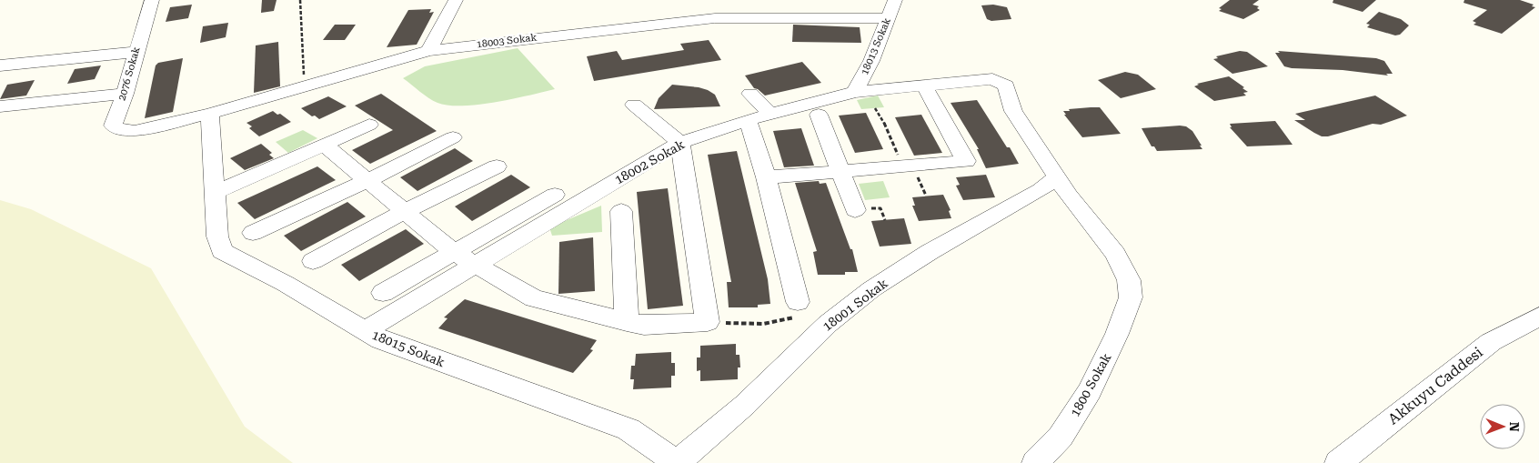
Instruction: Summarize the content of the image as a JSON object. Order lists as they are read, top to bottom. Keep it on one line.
{"streets":{"street":["18003 Sokak","18013 Sokak","2076 Sokak","18002 Sokak","18001 Sokak","18015 Sokak","1800 Sokak","Akkuyu Caddesi"]},"crossings":[["18003 Sokak","18013 Sokak"],["18003 Sokak","2076 Sokak"],["18003 Sokak","18015 Sokak"],["18013 Sokak","18002 Sokak"],["18002 Sokak","18001 Sokak"],["18002 Sokak","18015 Sokak"],["18002 Sokak","1800 Sokak"],["18001 Sokak","18015 Sokak"],["18001 Sokak","1800 Sokak"]],"north":"right"}
